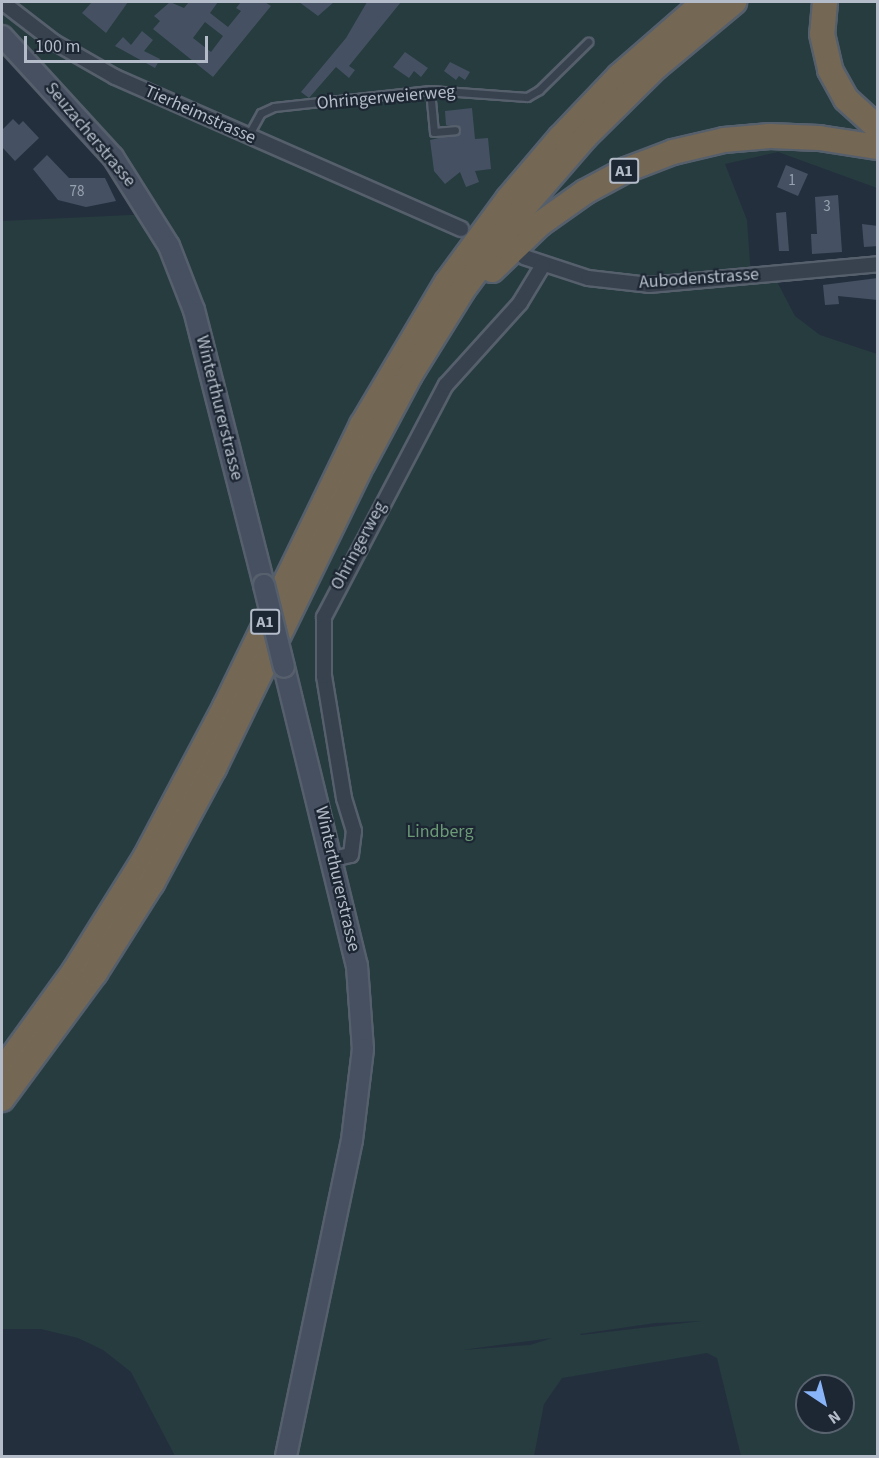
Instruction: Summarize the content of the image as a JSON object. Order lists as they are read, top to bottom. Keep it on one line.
{"streets":{"highway":["A1"],"main road":["Seuzacherstrasse","Winterthurerstrasse"],"street":["Tierheimstrasse","Aubodenstrasse","Ohringerweg"],"lane":["Ohringerweierweg"]},"crossings":[["Ohringerweierweg","Tierheimstrasse"],["Seuzacherstrasse","Winterthurerstrasse"],["Aubodenstrasse","Ohringerweg"],["Winterthurerstrasse","Ohringerweg"]],"parks":["Lindberg"],"house_numbers":["1","78","3"],"scale_bar":"100 m","north":"bottom right"}
